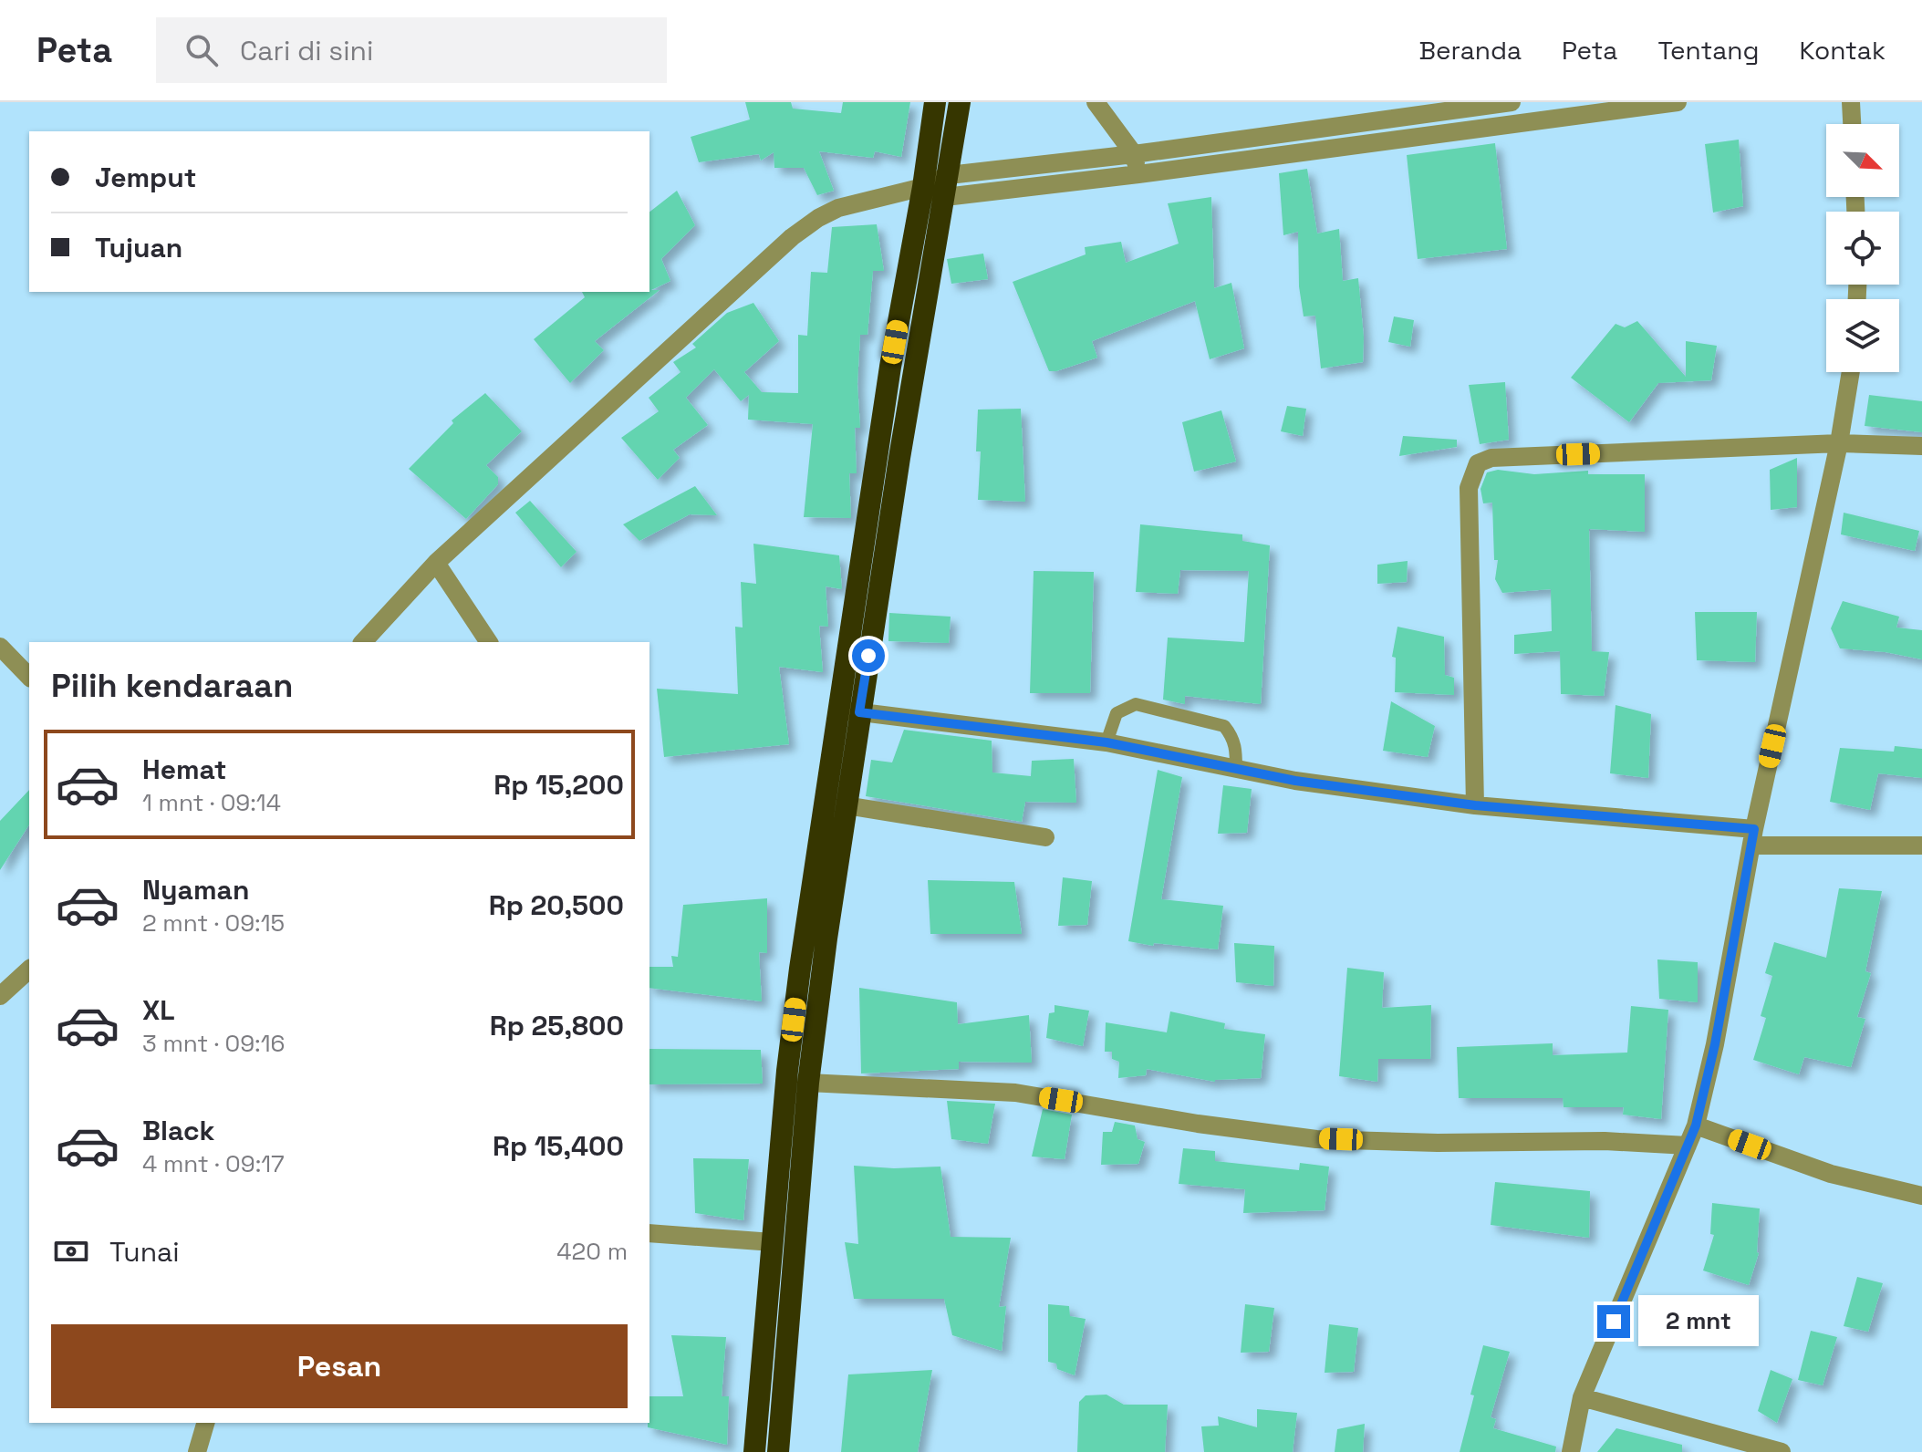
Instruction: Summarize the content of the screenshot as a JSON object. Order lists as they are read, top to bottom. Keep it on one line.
{"north":"bottom right","page":{"header":"Peta","search":"Cari di sini","nav":["Beranda","Peta","Tentang","Kontak"],"banner":["Jemput","Tujuan"],"heading":"Pilih kendaraan","list":[{"name":"Hemat","note":"1 mnt · 09:14","value":"Rp 15,200"},{"name":"Nyaman","note":"2 mnt · 09:15","value":"Rp 20,500"},{"name":"XL","note":"3 mnt · 09:16","value":"Rp 25,800"},{"name":"Black","note":"4 mnt · 09:17","value":"Rp 15,400"}],"pay":["Tunai","420 m"],"bubble":"2 mnt","buttons":"Pesan"}}
